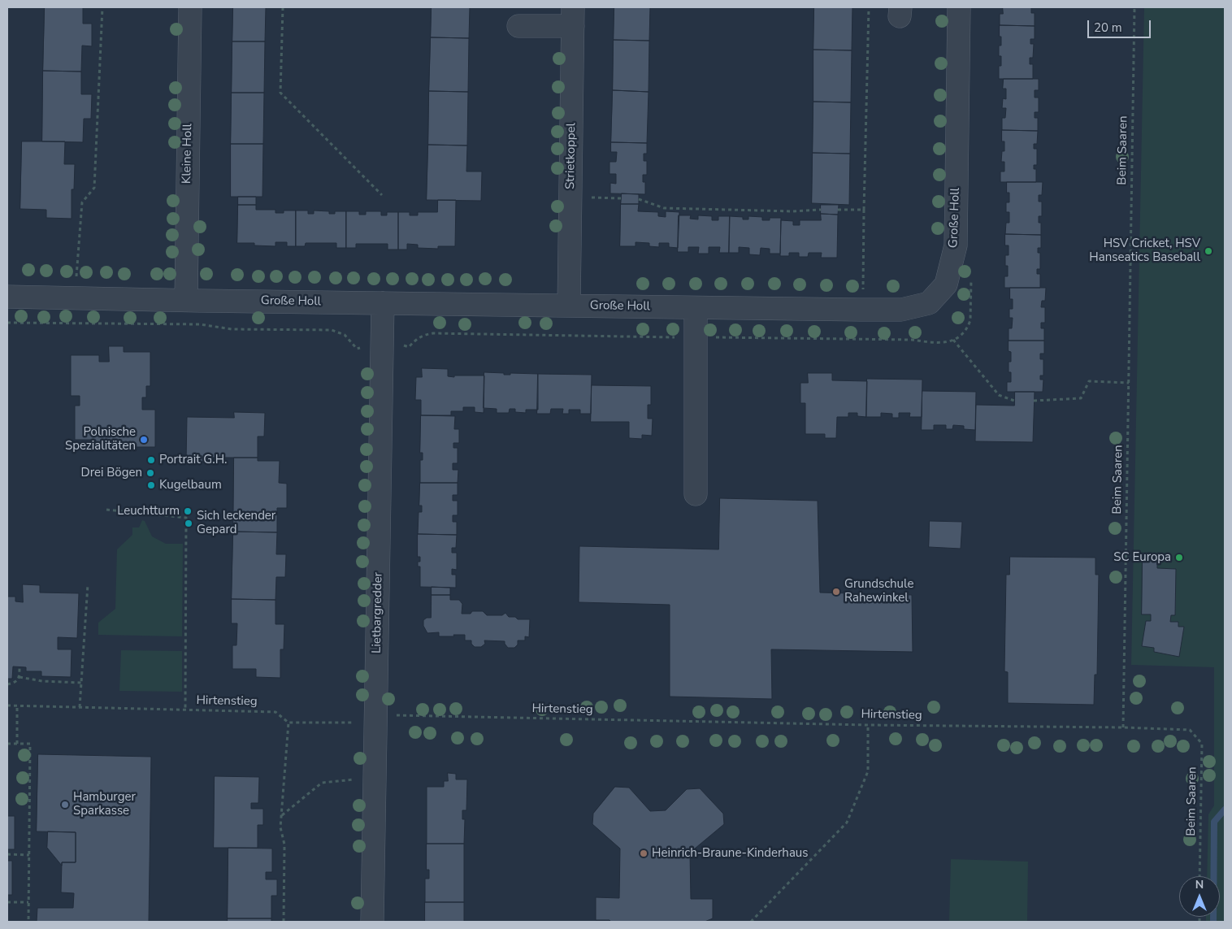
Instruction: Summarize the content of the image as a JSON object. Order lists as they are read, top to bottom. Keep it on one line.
{"streets":{"street":["Kleine Holl","Strietkoppel","Große Holl","Lietbargredder"],"path":["Beim Saaren","Hirtenstieg"]},"crossings":[["Beim Saaren","Hirtenstieg"],["Kleine Holl","Große Holl"],["Strietkoppel","Große Holl"],["Große Holl","Lietbargredder"],["Lietbargredder","Hirtenstieg"]],"places":["HSV Cricket, HSV Hanseatics Baseball","Polnische Spezialitäten","Portrait G.H.","Drei Bögen","Kugelbaum","Leuchtturm","Sich leckender Gepard","SC Europa","Grundschule Rahewinkel","Hamburger Sparkasse","Heinrich-Braune-Kinderhaus"],"scale_bar":"20 m","north":"top"}
